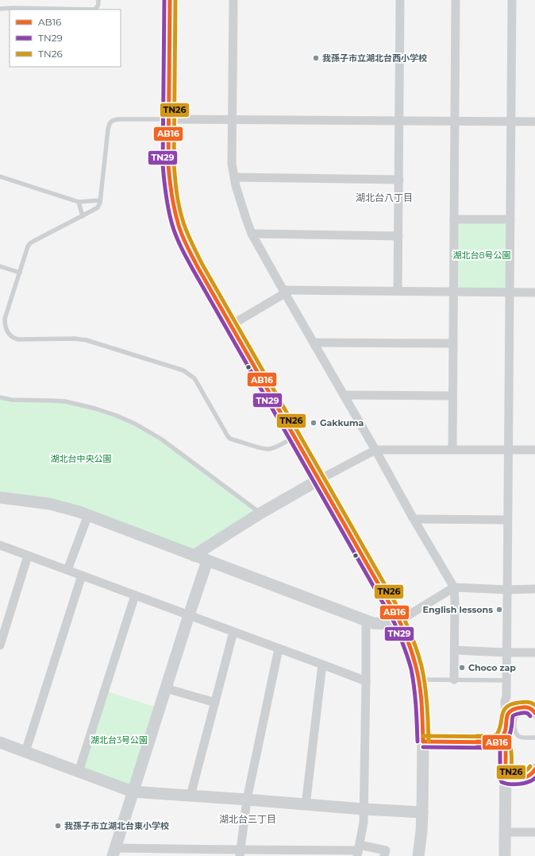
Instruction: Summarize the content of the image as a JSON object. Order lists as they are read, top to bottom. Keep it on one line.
{"districts":["湖北台八丁目","湖北台三丁目"],"parks":["湖北台8号公園","湖北台中央公園","湖北台3号公園"],"places":["我孫子市立湖北台西小学校","Gakkuma","English lessons","Choco zap","我孫子市立湖北台東小学校"],"lines":["transit line AB16","transit line TN29","transit line TN26"],"legend":["AB16","TN29","TN26"]}
